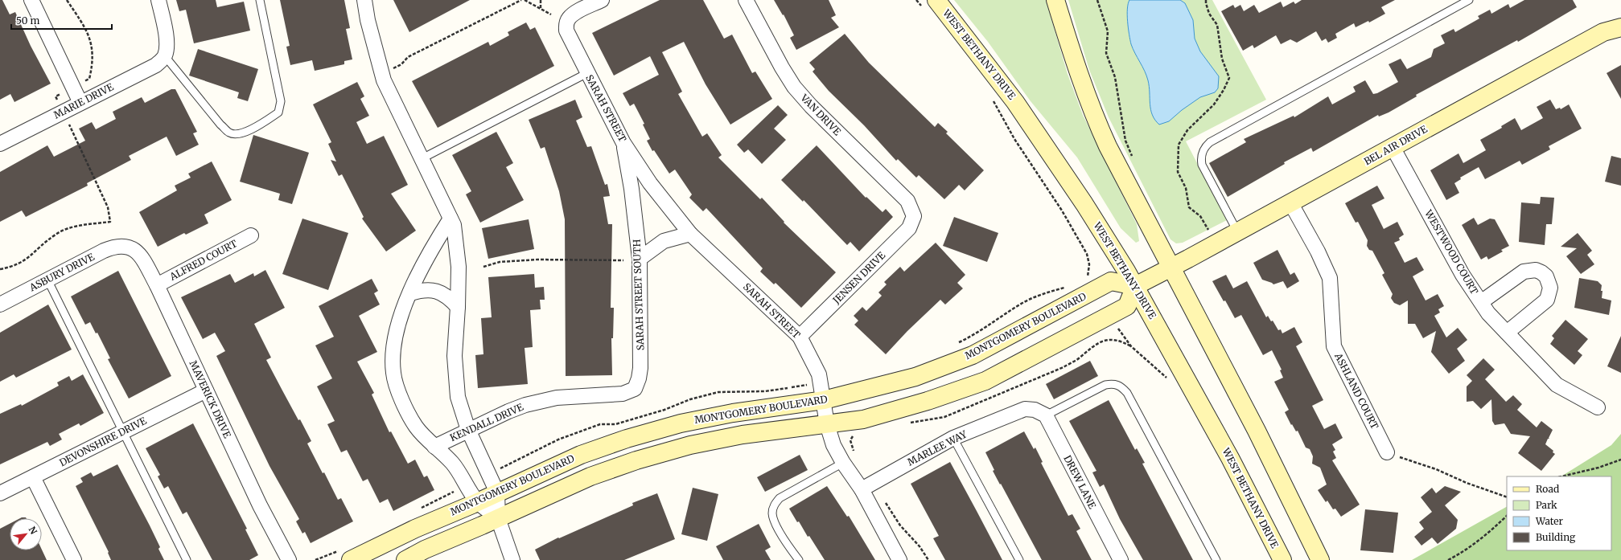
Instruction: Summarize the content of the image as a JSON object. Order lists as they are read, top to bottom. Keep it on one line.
{"streets":{"street":["WEST BETHANY DRIVE","MARIE DRIVE","SARAH STREET","VAN DRIVE","BEL AIR DRIVE","WESTWOOD COURT","ALFRED COURT","ASBURY DRIVE","JENSEN DRIVE","SARAH STREET SOUTH","MONTGOMERY BOULEVARD","ASHLAND COURT","MAVERICK DRIVE","KENDALL DRIVE","DEVONSHIRE DRIVE","MARLEE WAY","DREW LANE"]},"crossings":[["WEST BETHANY DRIVE","MONTGOMERY BOULEVARD"],["SARAH STREET","JENSEN DRIVE"],["SARAH STREET","SARAH STREET SOUTH"],["SARAH STREET","MONTGOMERY BOULEVARD"],["SARAH STREET","MARLEE WAY"],["VAN DRIVE","JENSEN DRIVE"],["BEL AIR DRIVE","WESTWOOD COURT"],["BEL AIR DRIVE","ASHLAND COURT"],["ALFRED COURT","MAVERICK DRIVE"],["ASBURY DRIVE","MAVERICK DRIVE"],["SARAH STREET SOUTH","KENDALL DRIVE"],["MAVERICK DRIVE","DEVONSHIRE DRIVE"],["MARLEE WAY","DREW LANE"]],"legend":["Road","Park","Water","Building"],"scale_bar":"50 m","north":"top right"}
